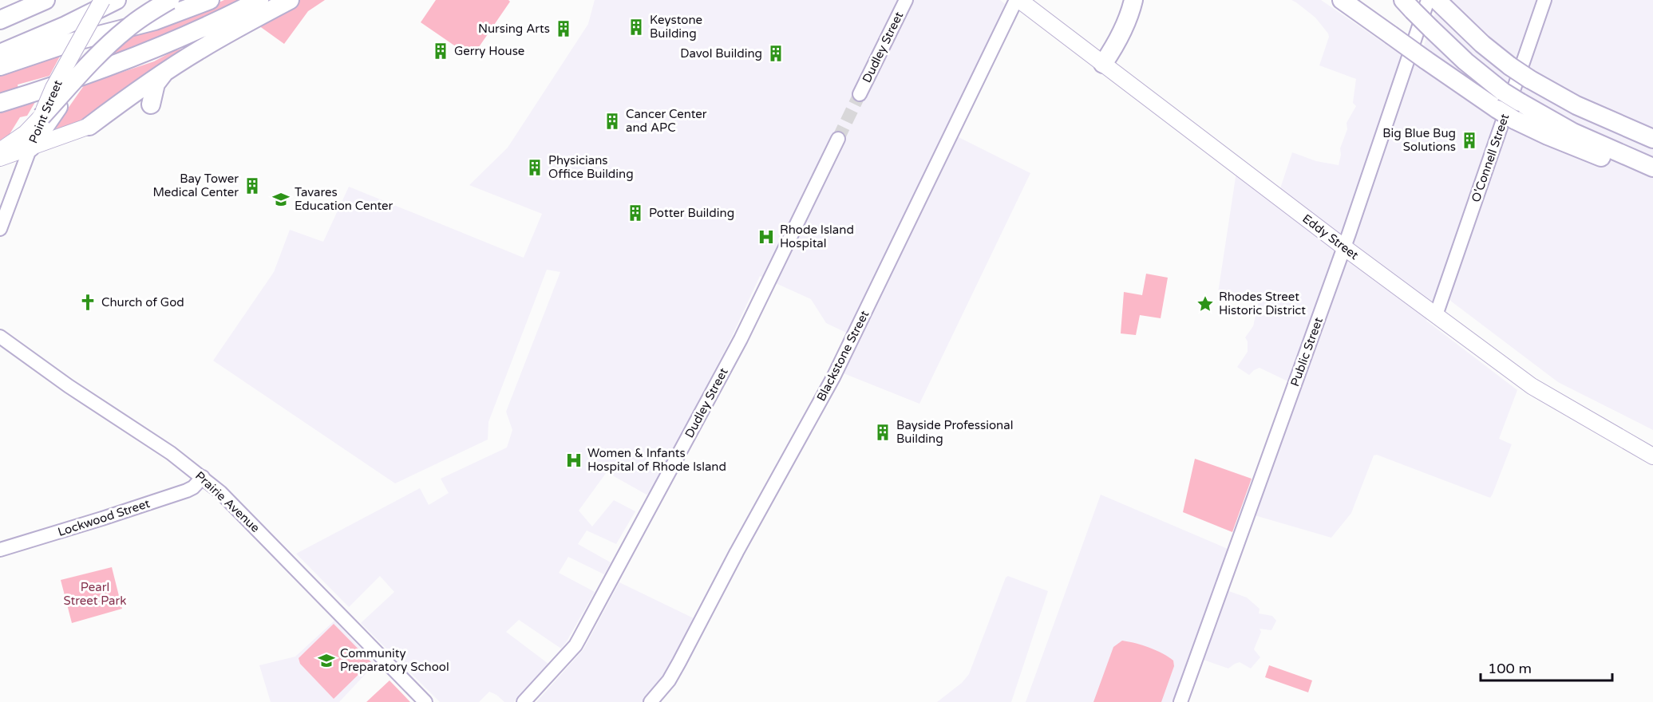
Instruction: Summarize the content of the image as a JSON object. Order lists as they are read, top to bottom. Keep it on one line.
{"streets":{"main road":["Point Street","Eddy Street"],"street":["Dudley Street","O'Connell Street","Public Street","Blackstone Street","Prairie Avenue","Lockwood Street"]},"crossings":[["O'Connell Street","Eddy Street"],["Eddy Street","Public Street"],["Eddy Street","Blackstone Street"],["Prairie Avenue","Lockwood Street"]],"parks":["Pearl Street Park"],"places":{"building":["Keystone Building","Nursing Arts","Gerry House","Davol Building","Cancer Center and APC","Big Blue Bug Solutions","Physicians Office Building","Bay Tower Medical Center","Potter Building","Bayside Professional Building"],"school or university":["Tavares Education Center","Community Preparatory School"],"hospital":["Rhode Island Hospital","Women & Infants Hospital of Rhode Island"],"church":["Church of God"],"place":["Rhodes Street Historic District"]},"scale_bar":"100 m"}
